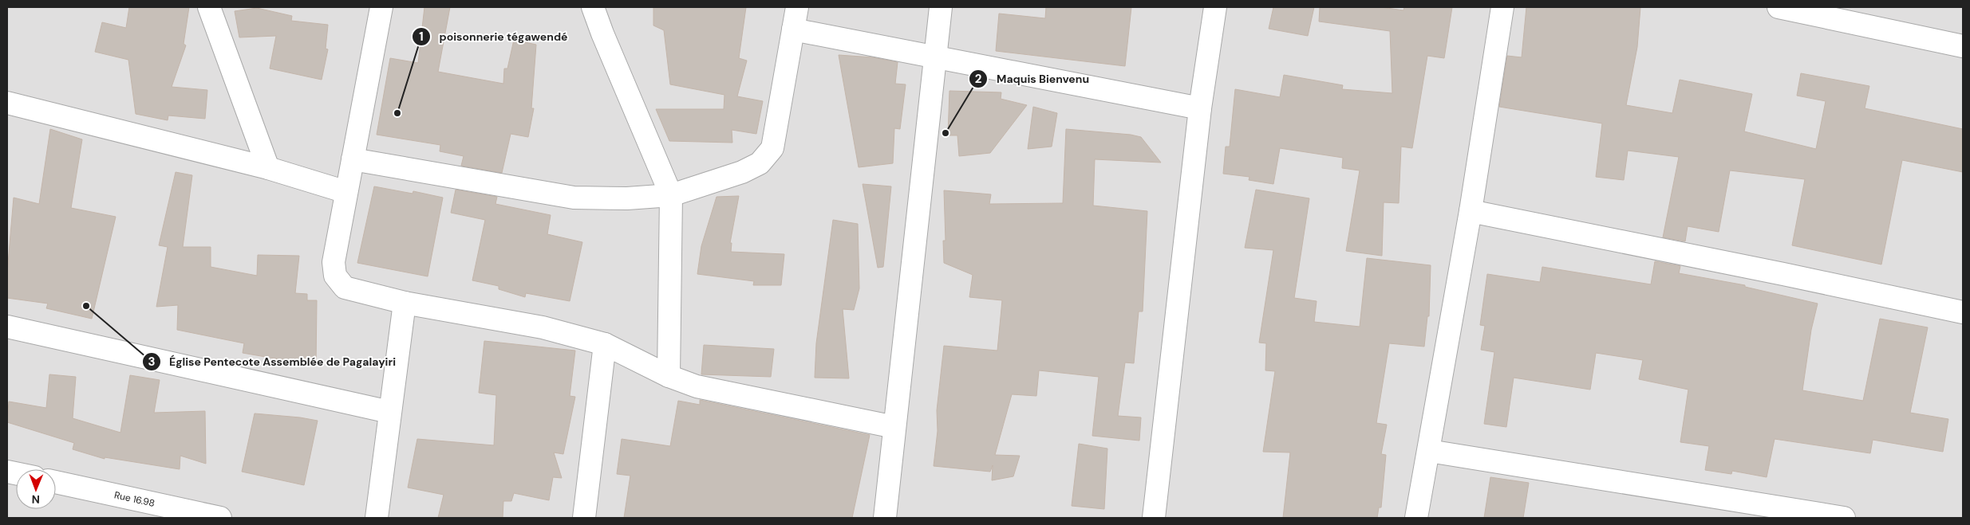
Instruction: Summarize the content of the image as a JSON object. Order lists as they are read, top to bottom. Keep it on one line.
{"streets":{"street":["Rue 16.98"]},"places":["poisonnerie tégawendé","Maquis Bienvenu","Église Pentecote Assemblée de Pagalayiri"],"north":"bottom"}
